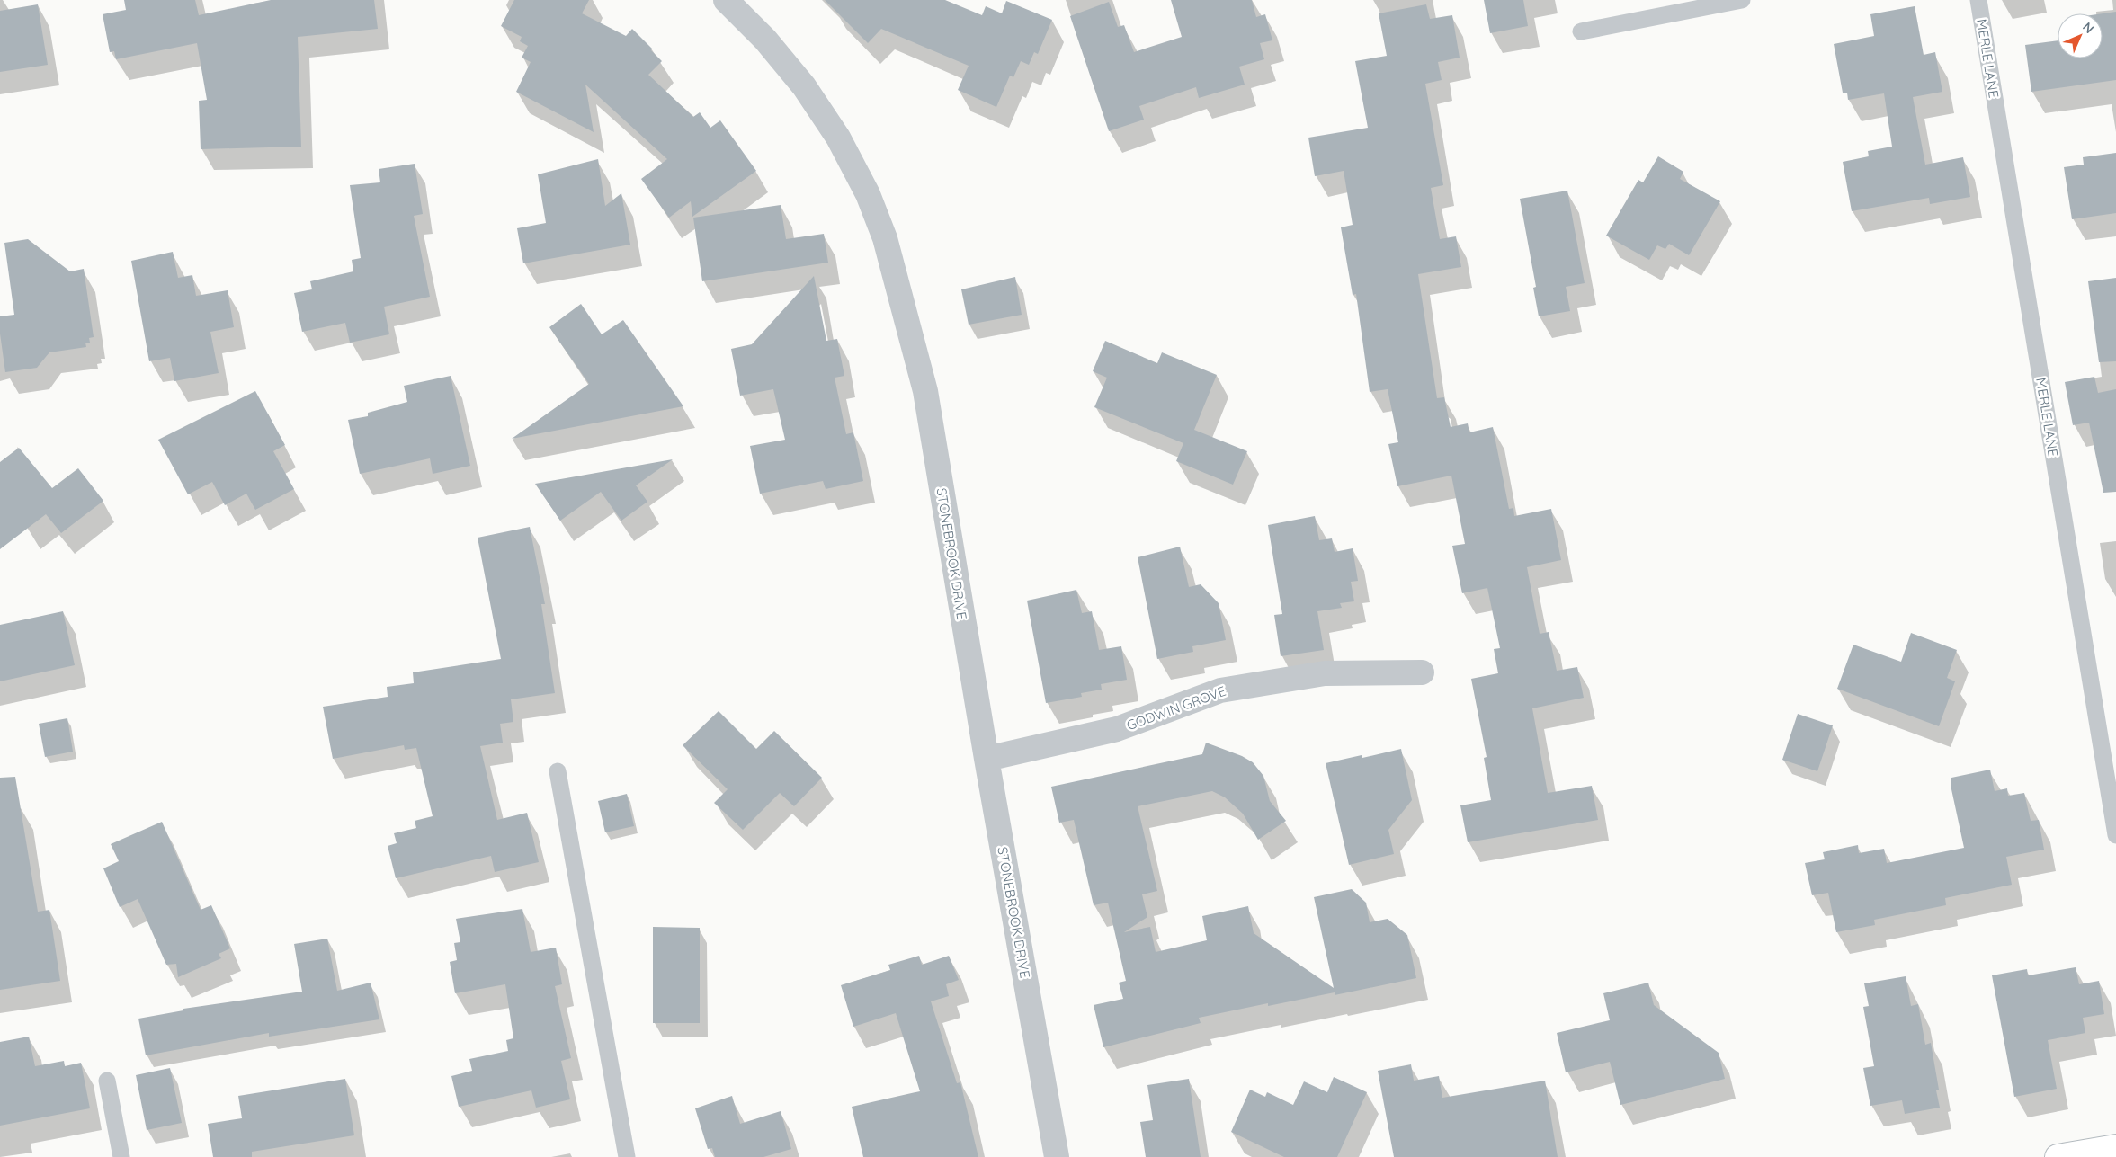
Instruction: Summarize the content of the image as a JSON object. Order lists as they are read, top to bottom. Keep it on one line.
{"streets":{"street":["STONEBROOK DRIVE","GODWIN GROVE"],"lane":["MERLE LANE"]},"crossings":[["STONEBROOK DRIVE","GODWIN GROVE"]],"north":"top right"}
